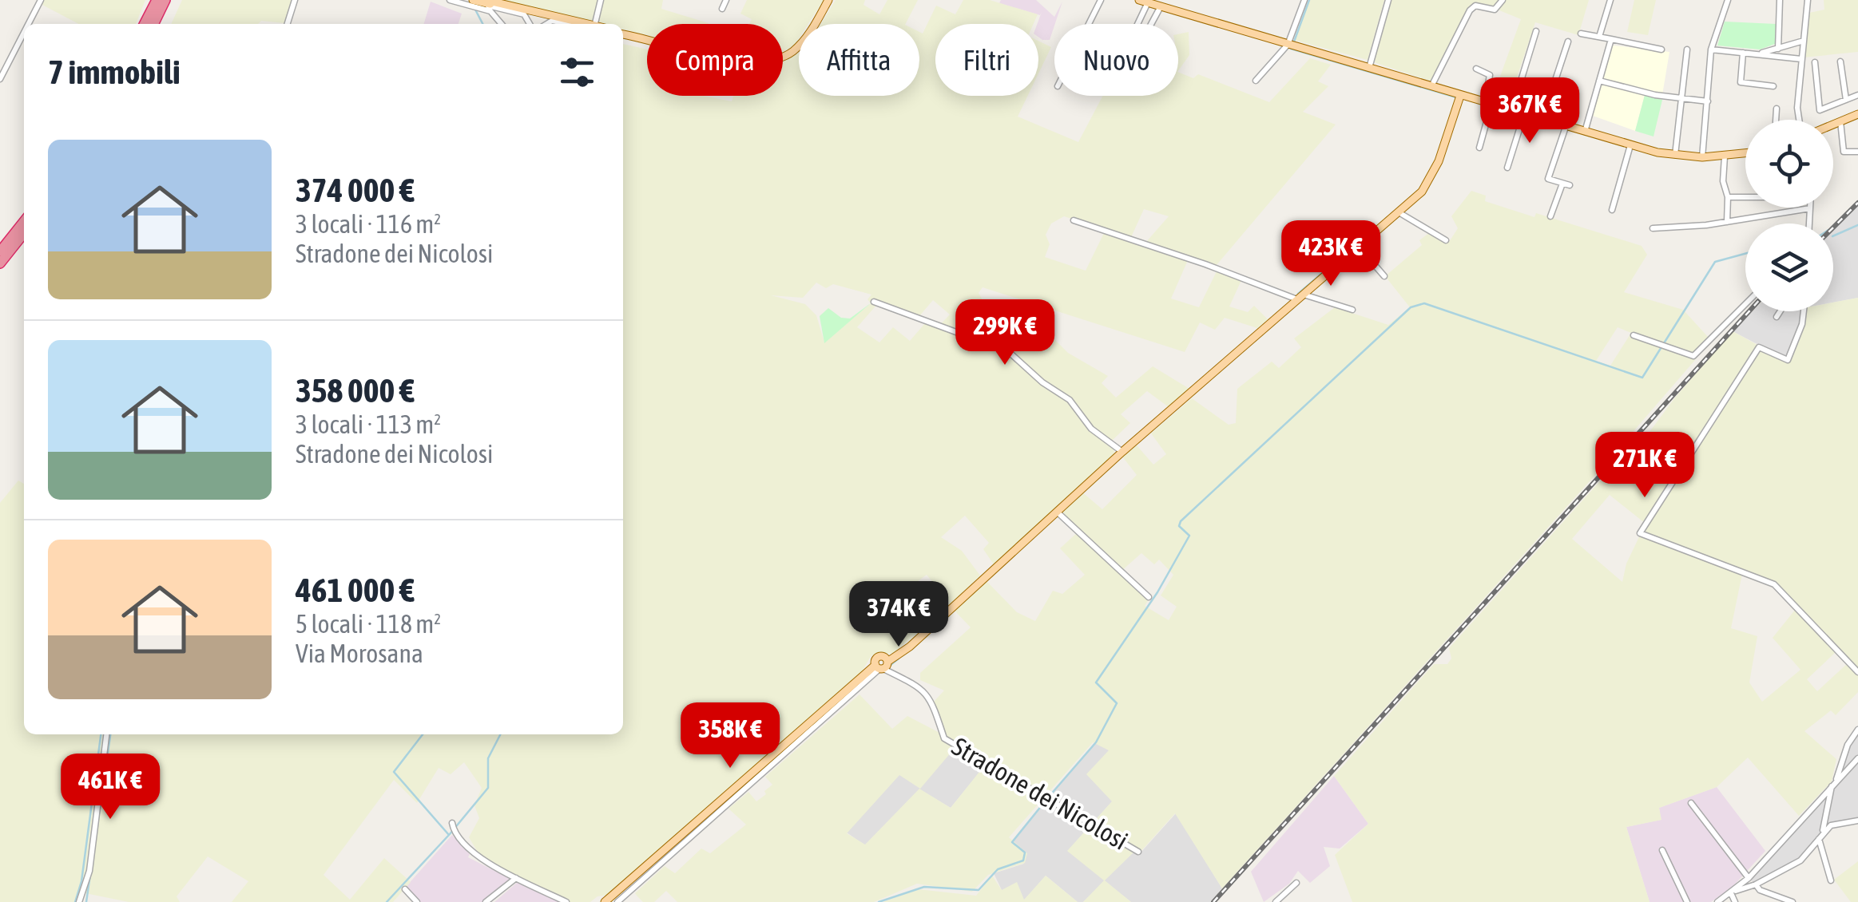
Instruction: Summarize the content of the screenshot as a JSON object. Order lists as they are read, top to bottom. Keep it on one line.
{"streets":{"street":["Stradone dei Nicolosi"]},"page":{"chip":["Compra","Affitta","Filtri","Nuovo"],"heading":"7 immobili","price":["367K €","423K €","299K €","271K €","374K €","358K €","461K €"],"list":[{"name":"374 000 €","note":"3 locali · 116 m² · Stradone dei Nicolosi"},{"name":"358 000 €","note":"3 locali · 113 m² · Stradone dei Nicolosi"},{"name":"461 000 €","note":"5 locali · 118 m² · Via Morosana"}]}}
